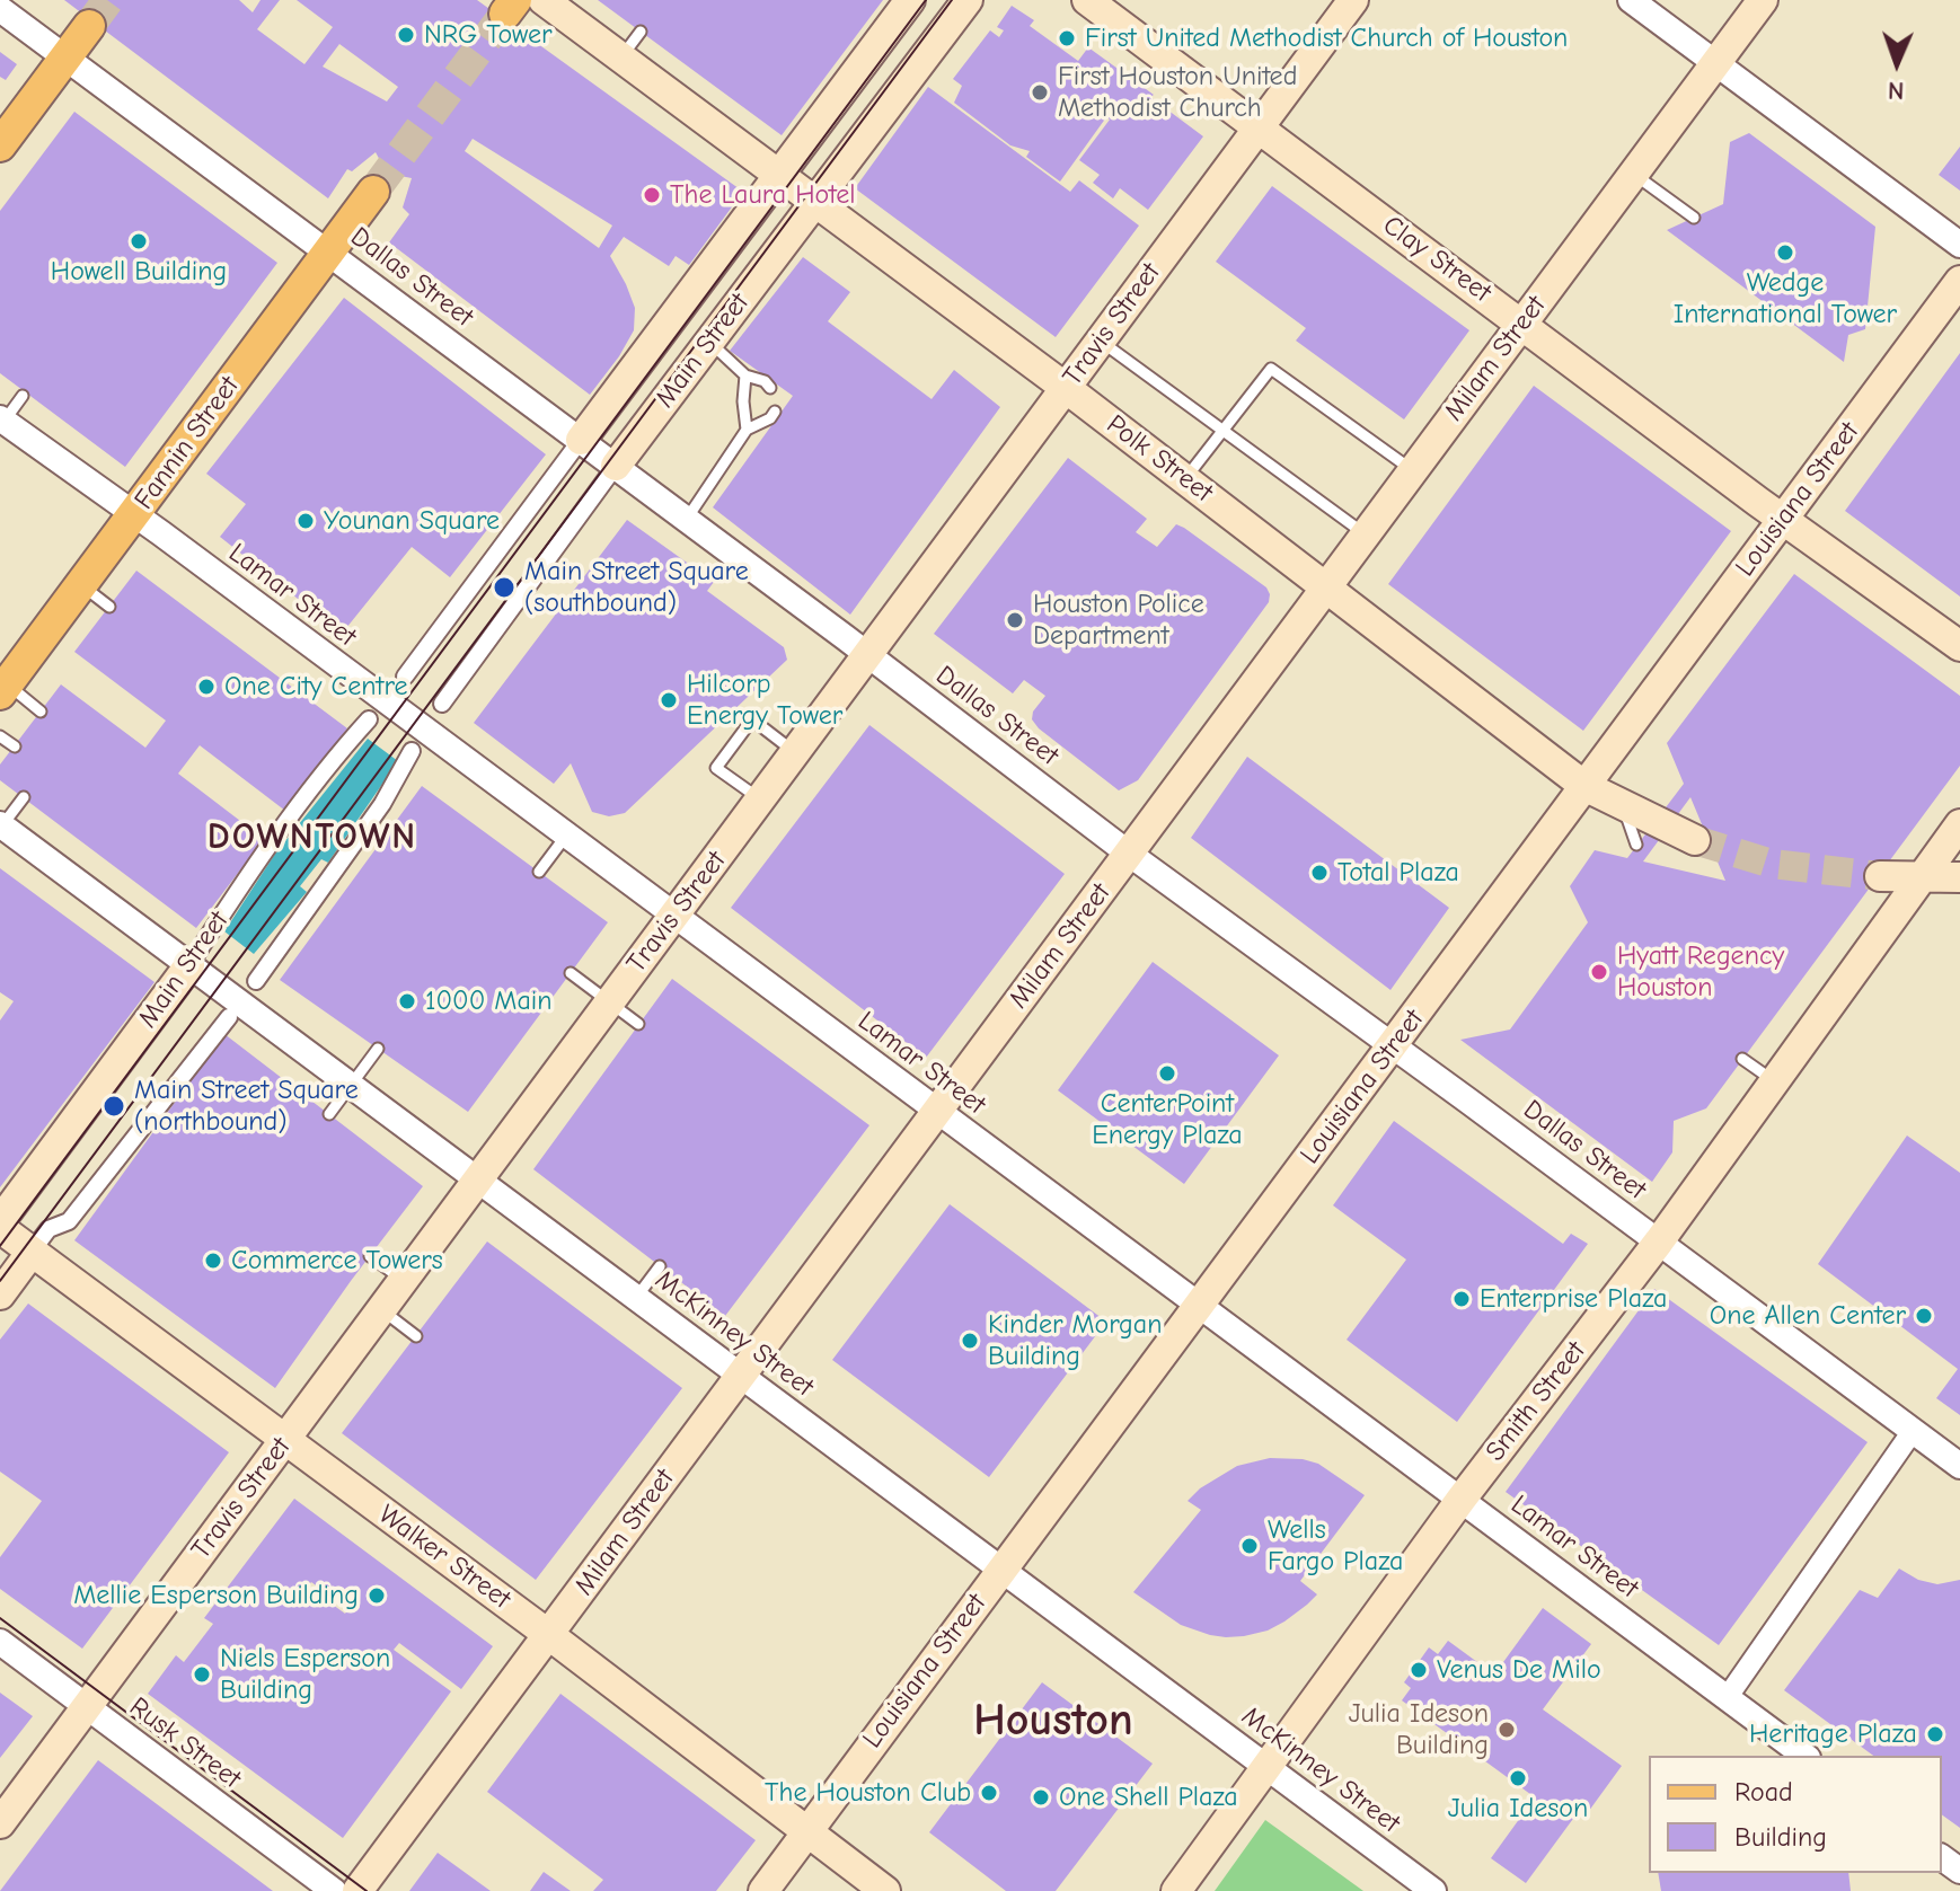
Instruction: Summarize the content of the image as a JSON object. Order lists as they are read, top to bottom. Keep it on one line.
{"streets":{"main road":["Clay Street","Travis Street","Main Street","Milam Street","Fannin Street","Polk Street","Louisiana Street","Smith Street","Walker Street"],"street":["Dallas Street","Lamar Street","McKinney Street","Rusk Street"]},"crossings":[["Clay Street","Travis Street"],["Clay Street","Milam Street"],["Clay Street","Louisiana Street"],["Dallas Street","Travis Street"],["Dallas Street","Main Street"],["Dallas Street","Milam Street"],["Dallas Street","Fannin Street"],["Dallas Street","Louisiana Street"],["Dallas Street","Smith Street"],["Travis Street","Polk Street"],["Travis Street","Lamar Street"],["Travis Street","McKinney Street"],["Travis Street","Walker Street"],["Travis Street","Rusk Street"],["Main Street","Polk Street"],["Main Street","McKinney Street"],["Milam Street","Polk Street"],["Milam Street","Lamar Street"],["Milam Street","McKinney Street"],["Milam Street","Walker Street"],["Fannin Street","Lamar Street"],["Polk Street","Louisiana Street"],["Louisiana Street","Lamar Street"],["Louisiana Street","McKinney Street"],["Louisiana Street","Walker Street"],["Lamar Street","Smith Street"],["McKinney Street","Smith Street"]],"districts":["DOWNTOWN","Houston"],"places":["NRG Tower","First United Methodist Church of Houston","First Houston United Methodist Church","The Laura Hotel","Howell Building","Wedge International Tower","Younan Square","Main Street Square (southbound)","Houston Police Department","One City Centre","Hilcorp Energy Tower","Total Plaza","Hyatt Regency Houston","1000 Main","CenterPoint Energy Plaza","Main Street Square (northbound)","Commerce Towers","Enterprise Plaza","One Allen Center","Kinder Morgan Building","Wells Fargo Plaza","Mellie Esperson Building","Venus De Milo","Niels Esperson Building","Julia Ideson Building","Heritage Plaza","Julia Ideson","The Houston Club","One Shell Plaza"],"legend":["Road","Building"],"north":"bottom"}
